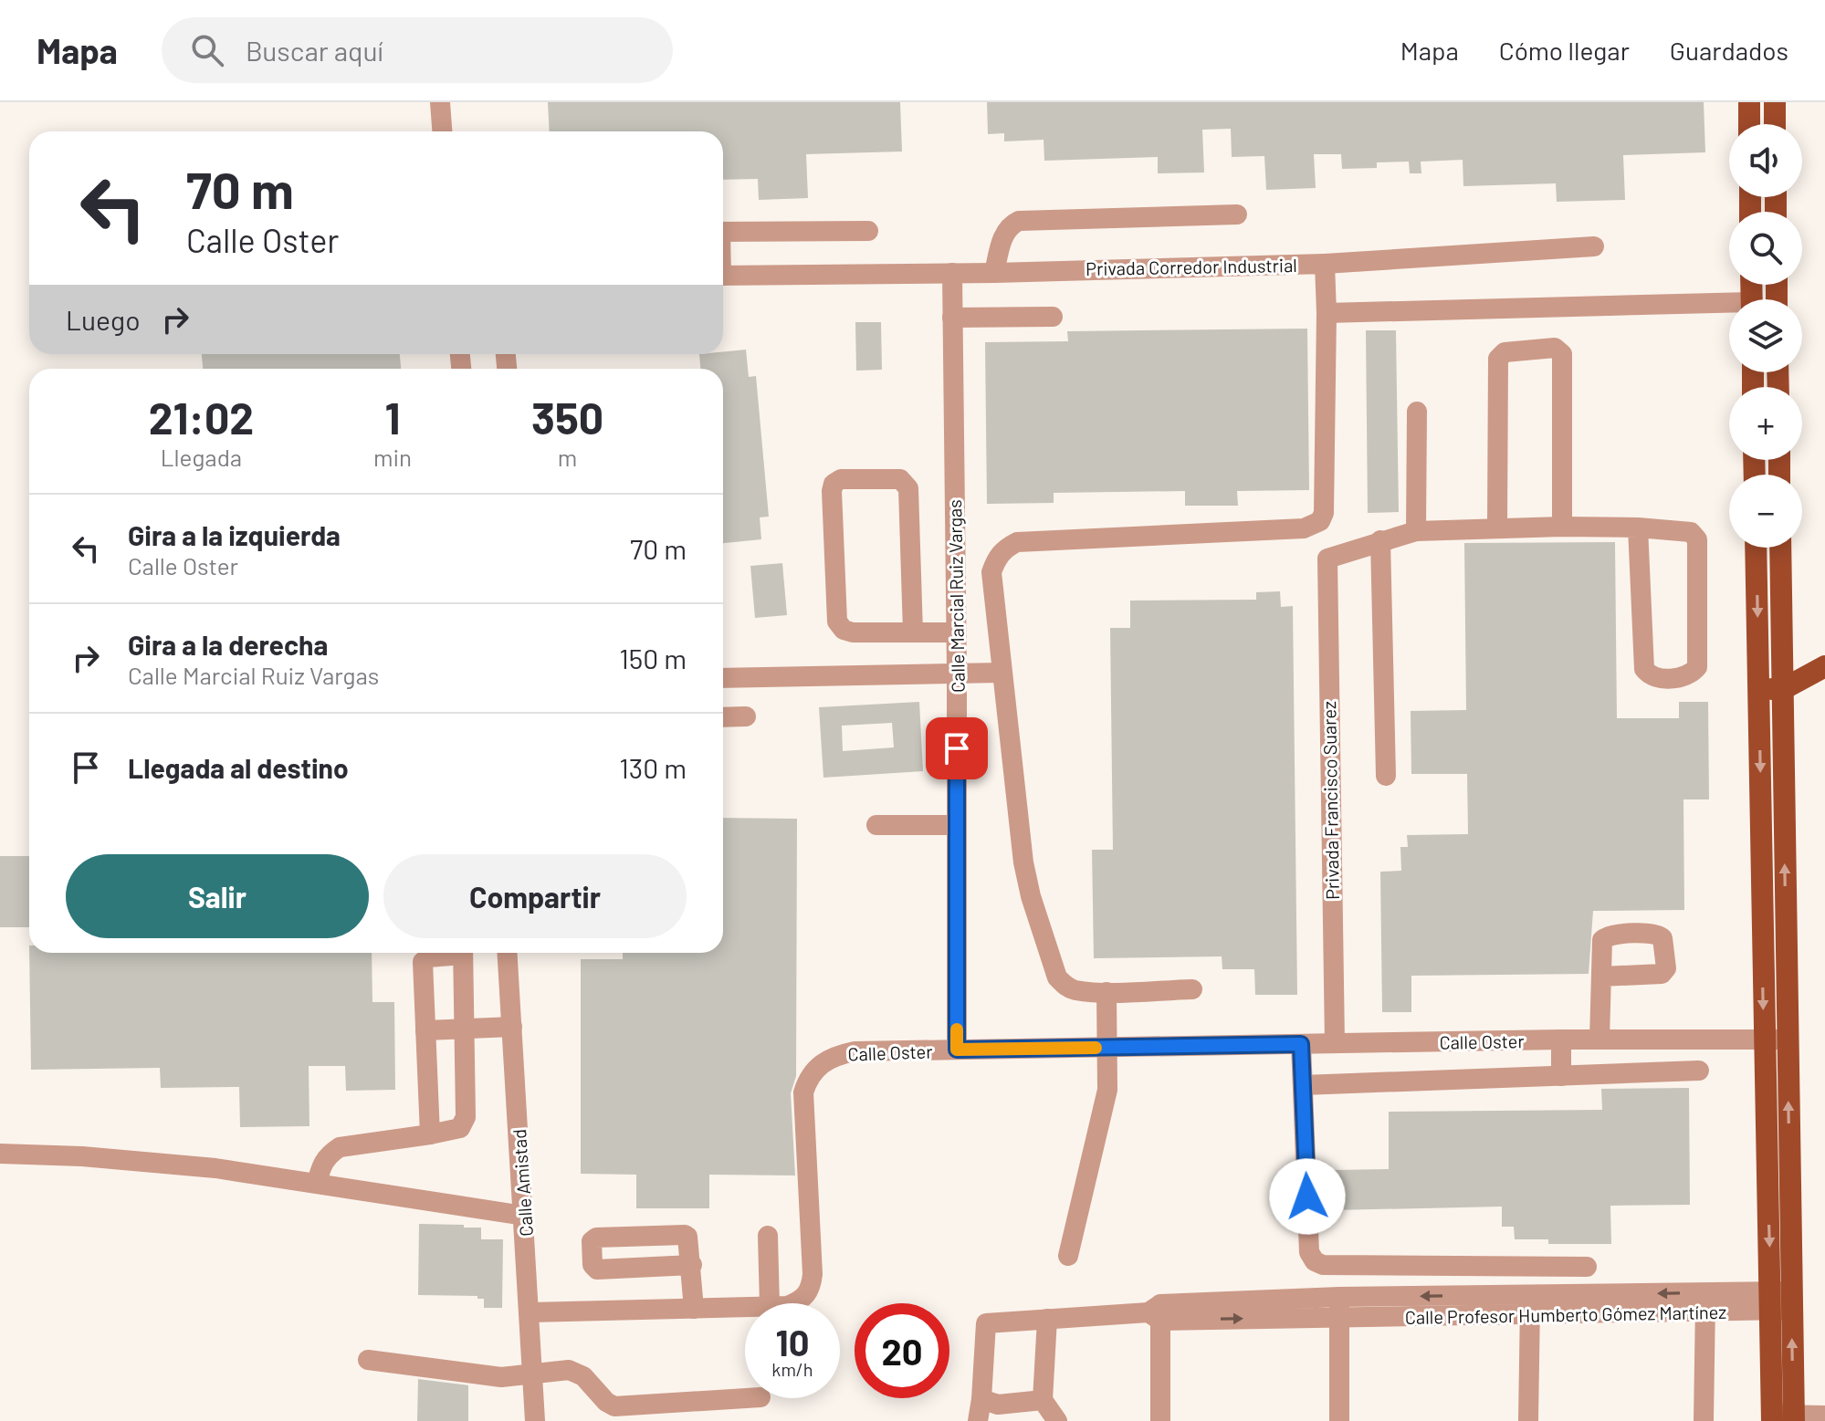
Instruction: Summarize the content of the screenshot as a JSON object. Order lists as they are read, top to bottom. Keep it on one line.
{"streets":{"street":["Privada Corredor Industrial","Calle Marcial Ruiz Vargas","Privada Francisco Suarez","Calle Oster","Calle Amistad","Calle Profesor Humberto Gómez Martínez"]},"crossings":[["Privada Corredor Industrial","Calle Marcial Ruiz Vargas"],["Calle Marcial Ruiz Vargas","Calle Oster"],["Privada Francisco Suarez","Calle Oster"],["Calle Oster","Calle Amistad"]],"page":{"header":"Mapa","search":"Buscar aquí","nav":["Mapa","Cómo llegar","Guardados"],"map_buttons":["+","−"],"turn":["70 m","Calle Oster"],"then":"Luego","eta":["21:02","Llegada","1","min","350","m"],"list":[{"name":"Gira a la izquierda","note":"Calle Oster","value":"70 m"},{"name":"Gira a la derecha","note":"Calle Marcial Ruiz Vargas","value":"150 m"},{"name":"Llegada al destino","value":"130 m"}],"buttons":["Salir","Compartir"],"speed":"10 km/h","limit":"20"}}
